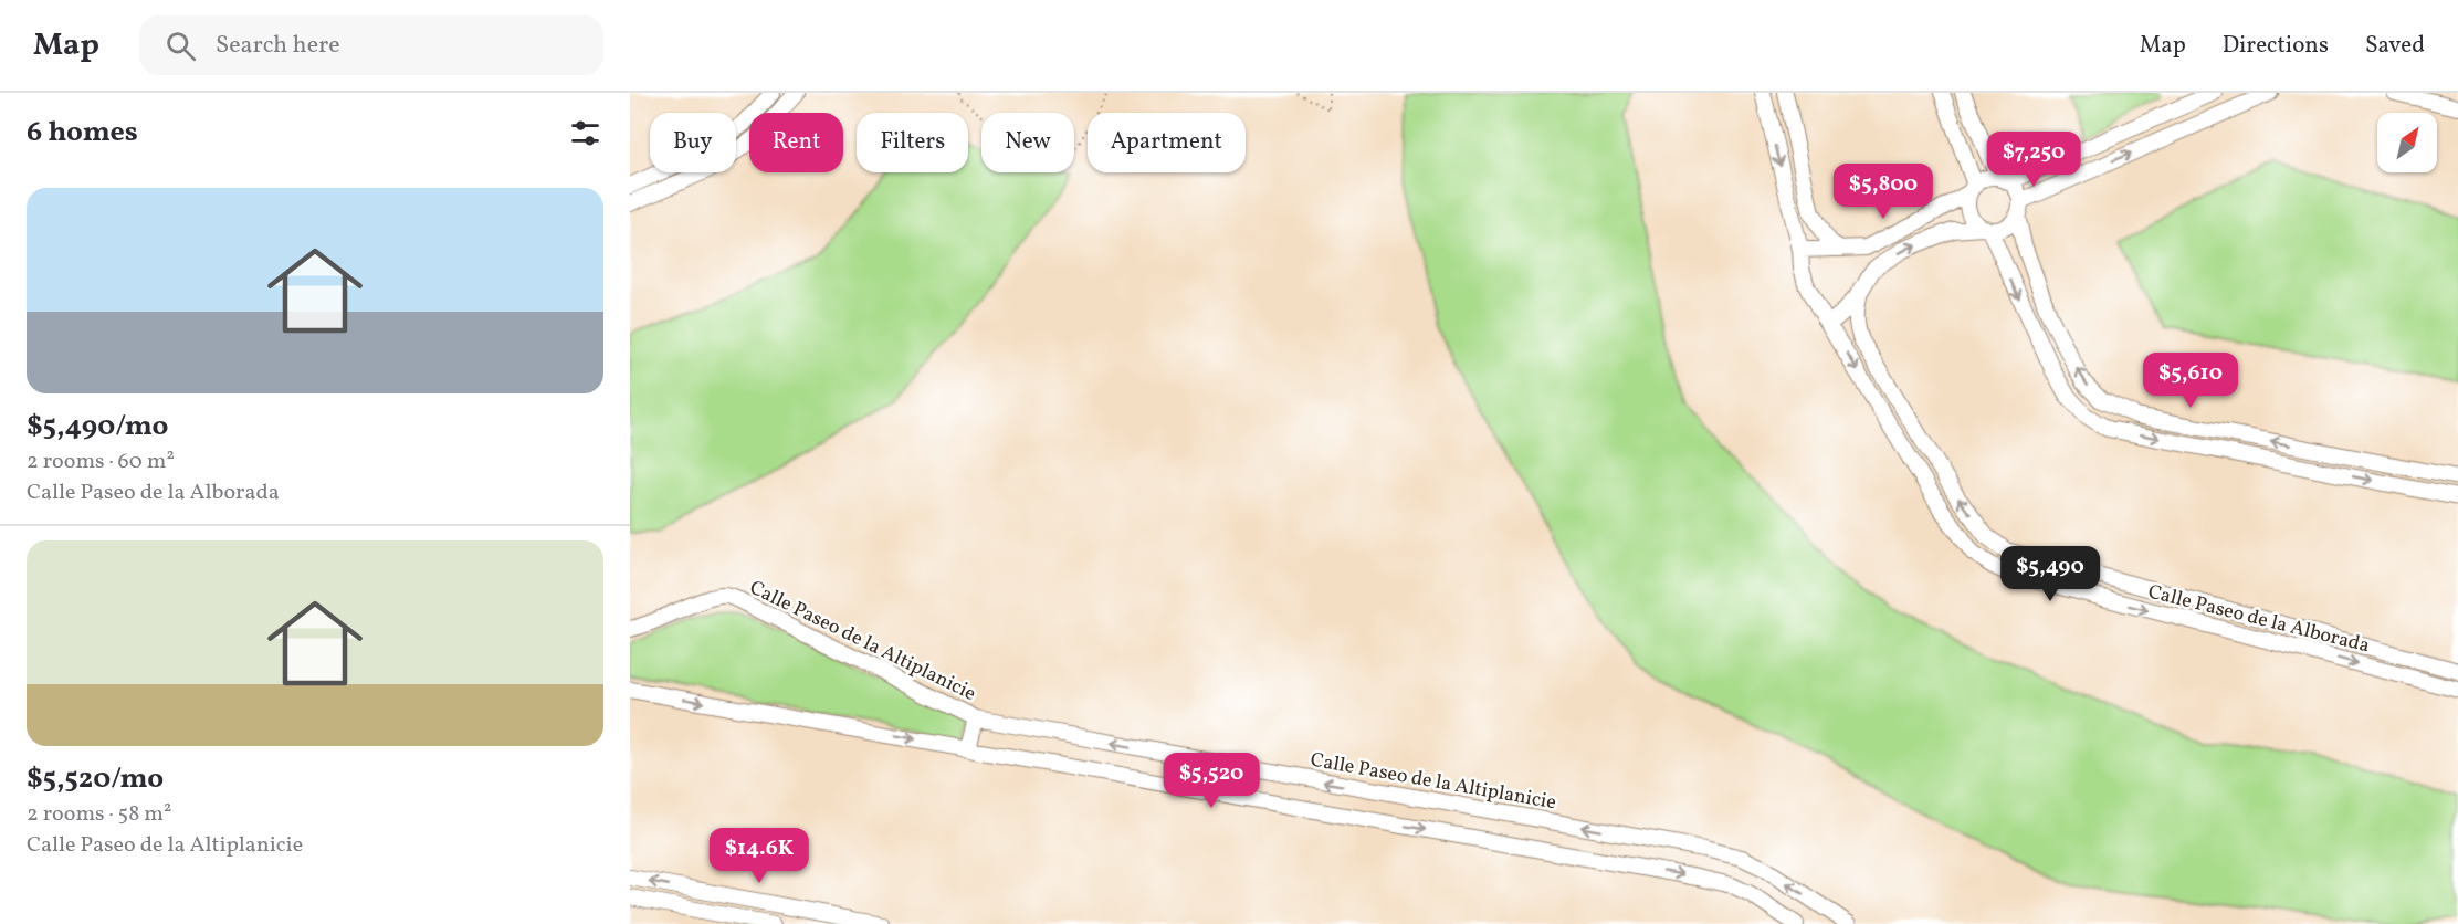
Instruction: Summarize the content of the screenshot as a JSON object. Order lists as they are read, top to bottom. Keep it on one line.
{"streets":{"street":["Calle Paseo de la Alborada","Calle Paseo de la Altiplanicie"]},"north":"top right","page":{"header":"Map","search":"Search here","nav":["Map","Directions","Saved"],"heading":"6 homes","chip":["Buy","Rent","Filters","New","Apartment"],"price":["$7,250","$5,800","$5,610","$5,490","$5,520","$14.6K"],"list":[{"name":"$5,490/mo","note":"2 rooms · 60 m² · Calle Paseo de la Alborada"},{"name":"$5,520/mo","note":"2 rooms · 58 m² · Calle Paseo de la Altiplanicie"}]}}
